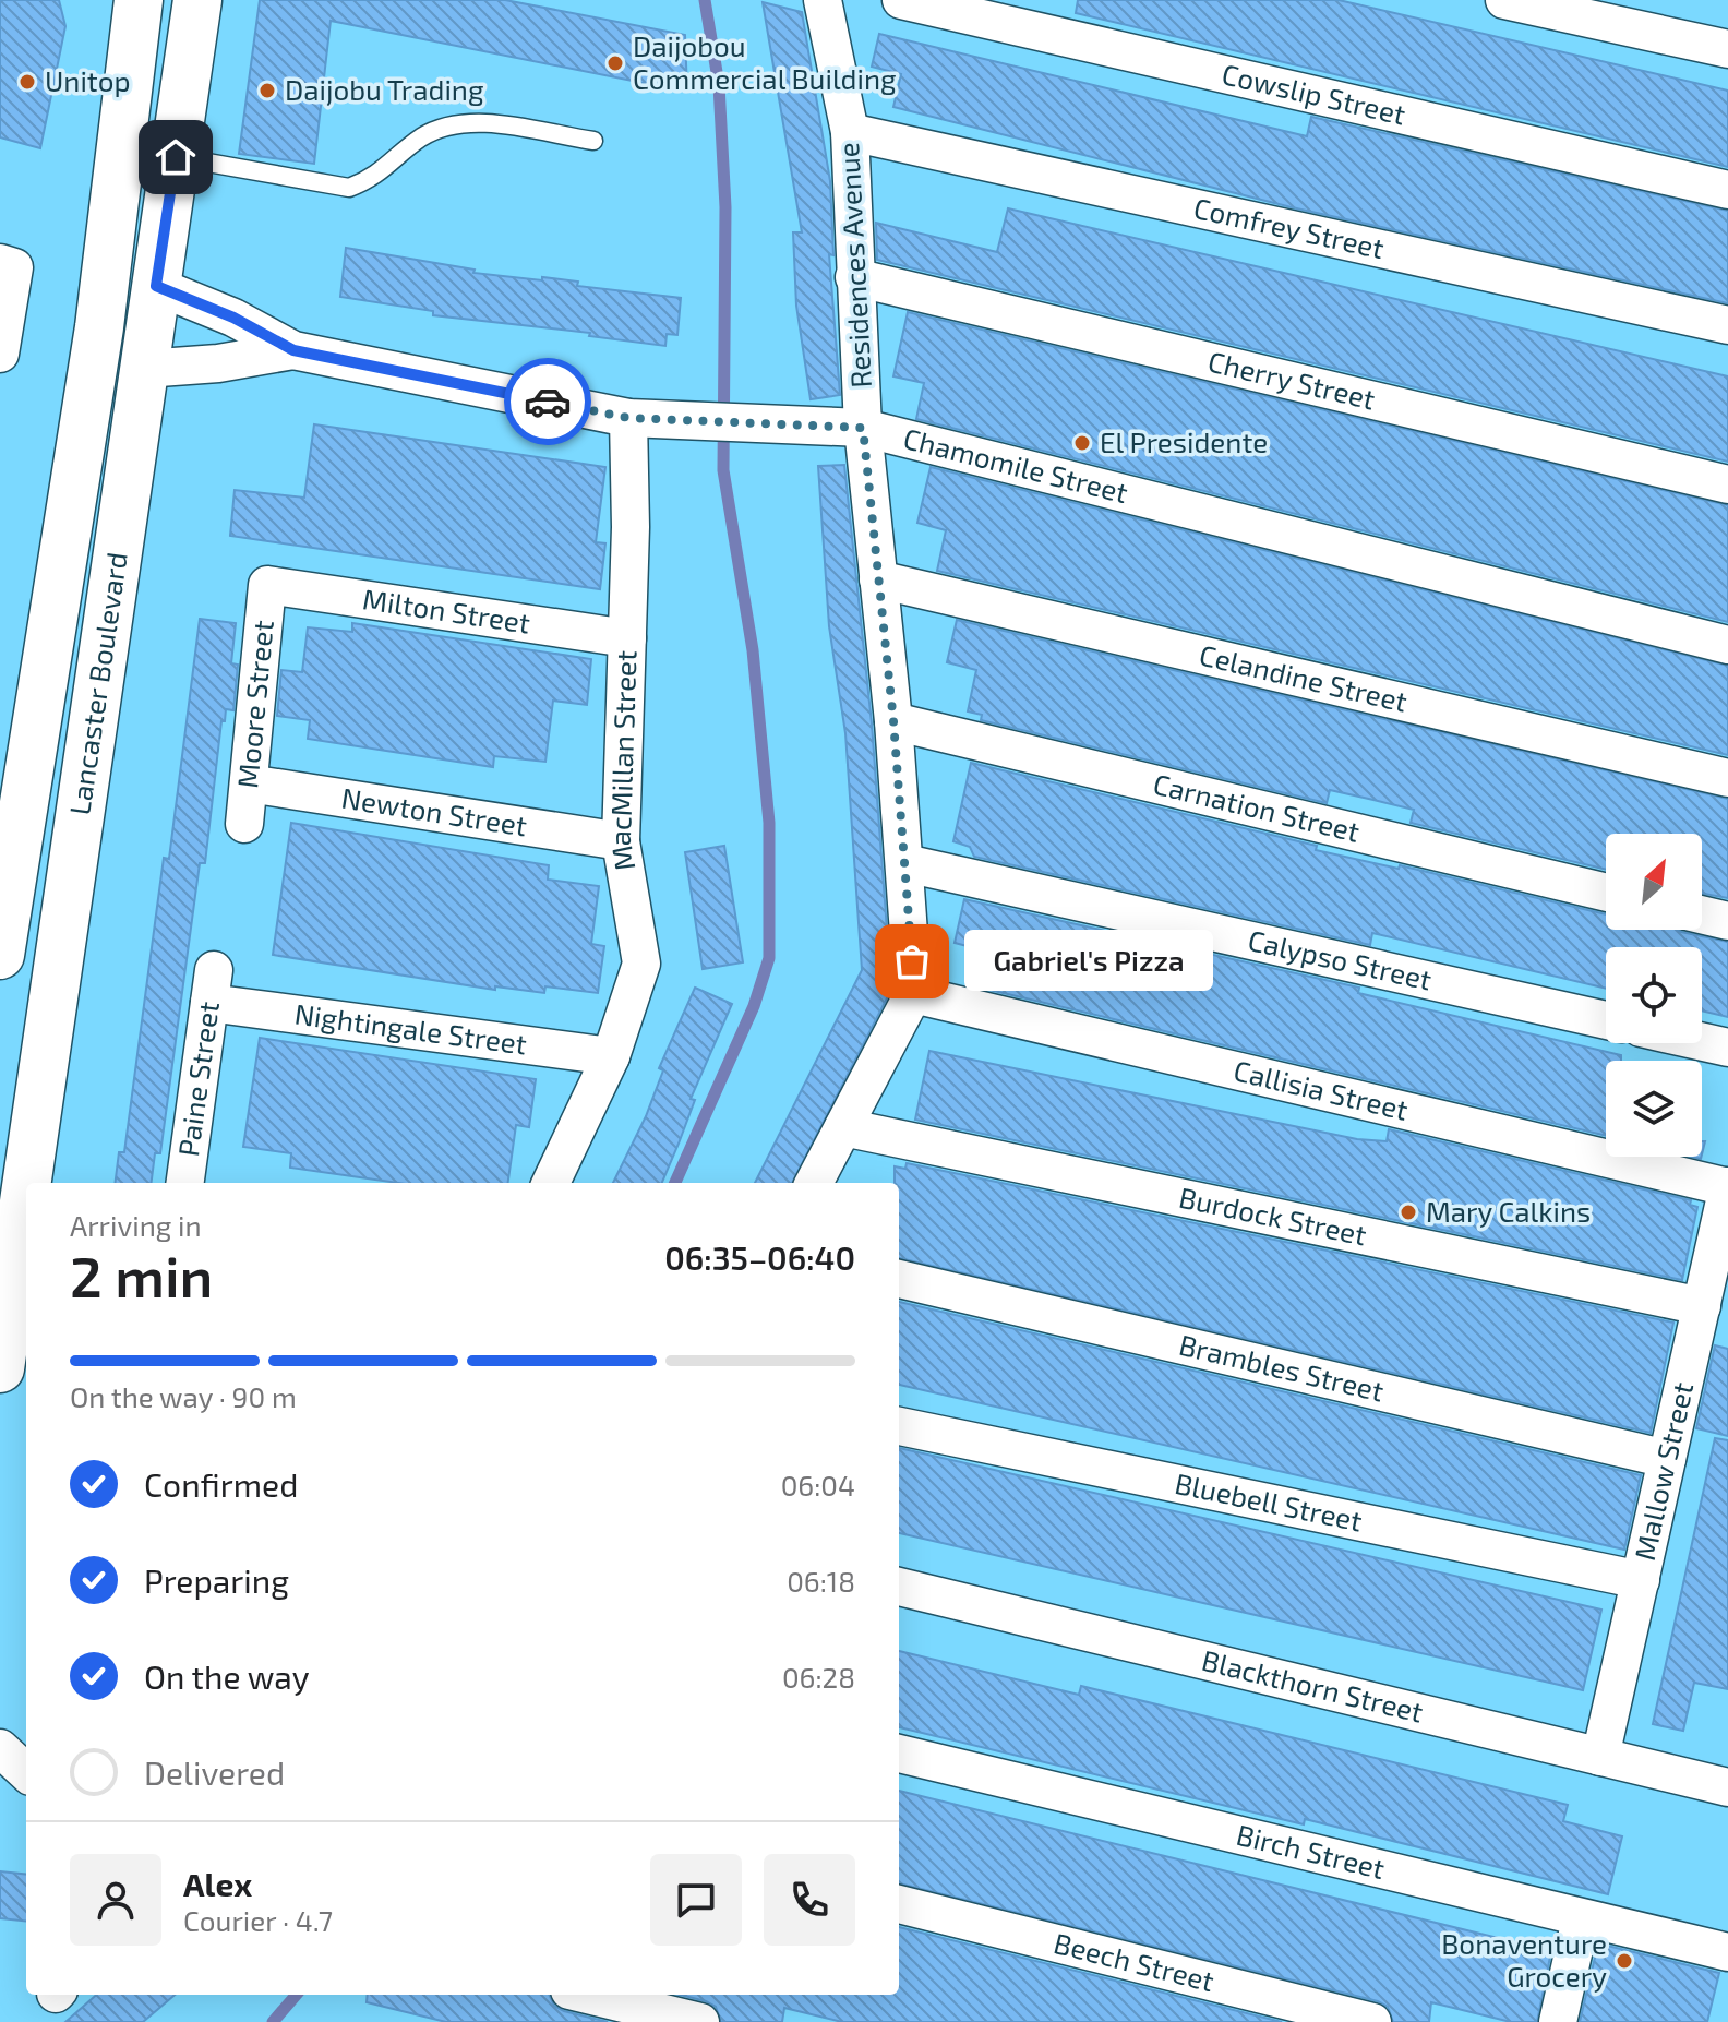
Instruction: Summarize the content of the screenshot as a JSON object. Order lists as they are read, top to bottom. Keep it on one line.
{"streets":{"main road":["Lancaster Boulevard"],"street":["Cowslip Street","Comfrey Street","Residences Avenue","Cherry Street","Chamomile Street","Milton Street","Celandine Street","Moore Street","MacMillan Street","Carnation Street","Newton Street","Calypso Street","Nightingale Street","Paine Street","Callisia Street","Burdock Street","Brambles Street","Mallow Street","Bluebell Street","Blackthorn Street","Birch Street","Beech Street"]},"crossings":[["Comfrey Street","Residences Avenue"],["Residences Avenue","Cherry Street"],["Residences Avenue","Chamomile Street"],["Residences Avenue","Celandine Street"],["Residences Avenue","Carnation Street"],["Residences Avenue","Calypso Street"],["Residences Avenue","Callisia Street"],["Chamomile Street","Lancaster Boulevard"],["Chamomile Street","MacMillan Street"],["Milton Street","Moore Street"],["Milton Street","MacMillan Street"],["Moore Street","Newton Street"],["MacMillan Street","Newton Street"],["MacMillan Street","Nightingale Street"],["Nightingale Street","Paine Street"],["Callisia Street","Mallow Street"],["Burdock Street","Mallow Street"],["Brambles Street","Mallow Street"],["Mallow Street","Bluebell Street"],["Mallow Street","Blackthorn Street"]],"places":["Daijobou Commercial Building","Unitop","Daijobu Trading","El Presidente","Gabriel's Pizza","Mary Calkins","Bonaventure Grocery"],"north":"top right","page":{"bubble":"Gabriel's Pizza","heading":["2 min","Arriving in","06:35–06:40"],"panel":["Alex","Courier · 4.7"],"bar":"On the way · 90 m","list":[["Confirmed","06:04"],["Preparing","06:18"],["On the way","06:28"],"Delivered"]}}
